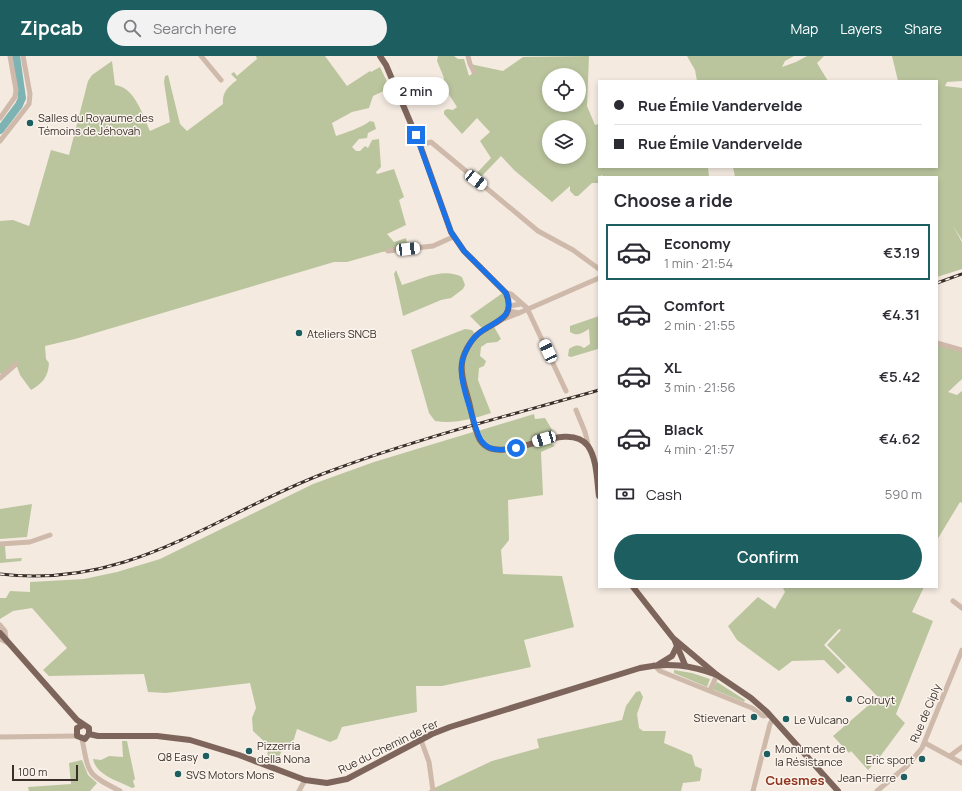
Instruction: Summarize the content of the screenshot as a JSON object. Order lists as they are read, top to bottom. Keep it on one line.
{"streets":{"main road":["Rue du Chemin de Fer"],"street":["Rue de Ciply"]},"districts":["Cuesmes"],"places":["Salles du Royaume des Témoins de Jéhovah","Ateliers SNCB","Colruyt","Stievenart","Le Vulcano","Pizzerria della Nona","Monument de la Résistance","Q8 Easy","Eric sport","SVS Motors Mons","Jean-Pierre"],"scale_bar":"100 m","page":{"header":"Zipcab","search":"Search here","nav":["Map","Layers","Share"],"bubble":"2 min","banner":["Rue Émile Vandervelde","Rue Émile Vandervelde"],"heading":"Choose a ride","list":[{"name":"Economy","note":"1 min · 21:54","value":"€3.19"},{"name":"Comfort","note":"2 min · 21:55","value":"€4.31"},{"name":"XL","note":"3 min · 21:56","value":"€5.42"},{"name":"Black","note":"4 min · 21:57","value":"€4.62"}],"pay":["Cash","590 m"],"buttons":"Confirm","scale":"100 m"}}
